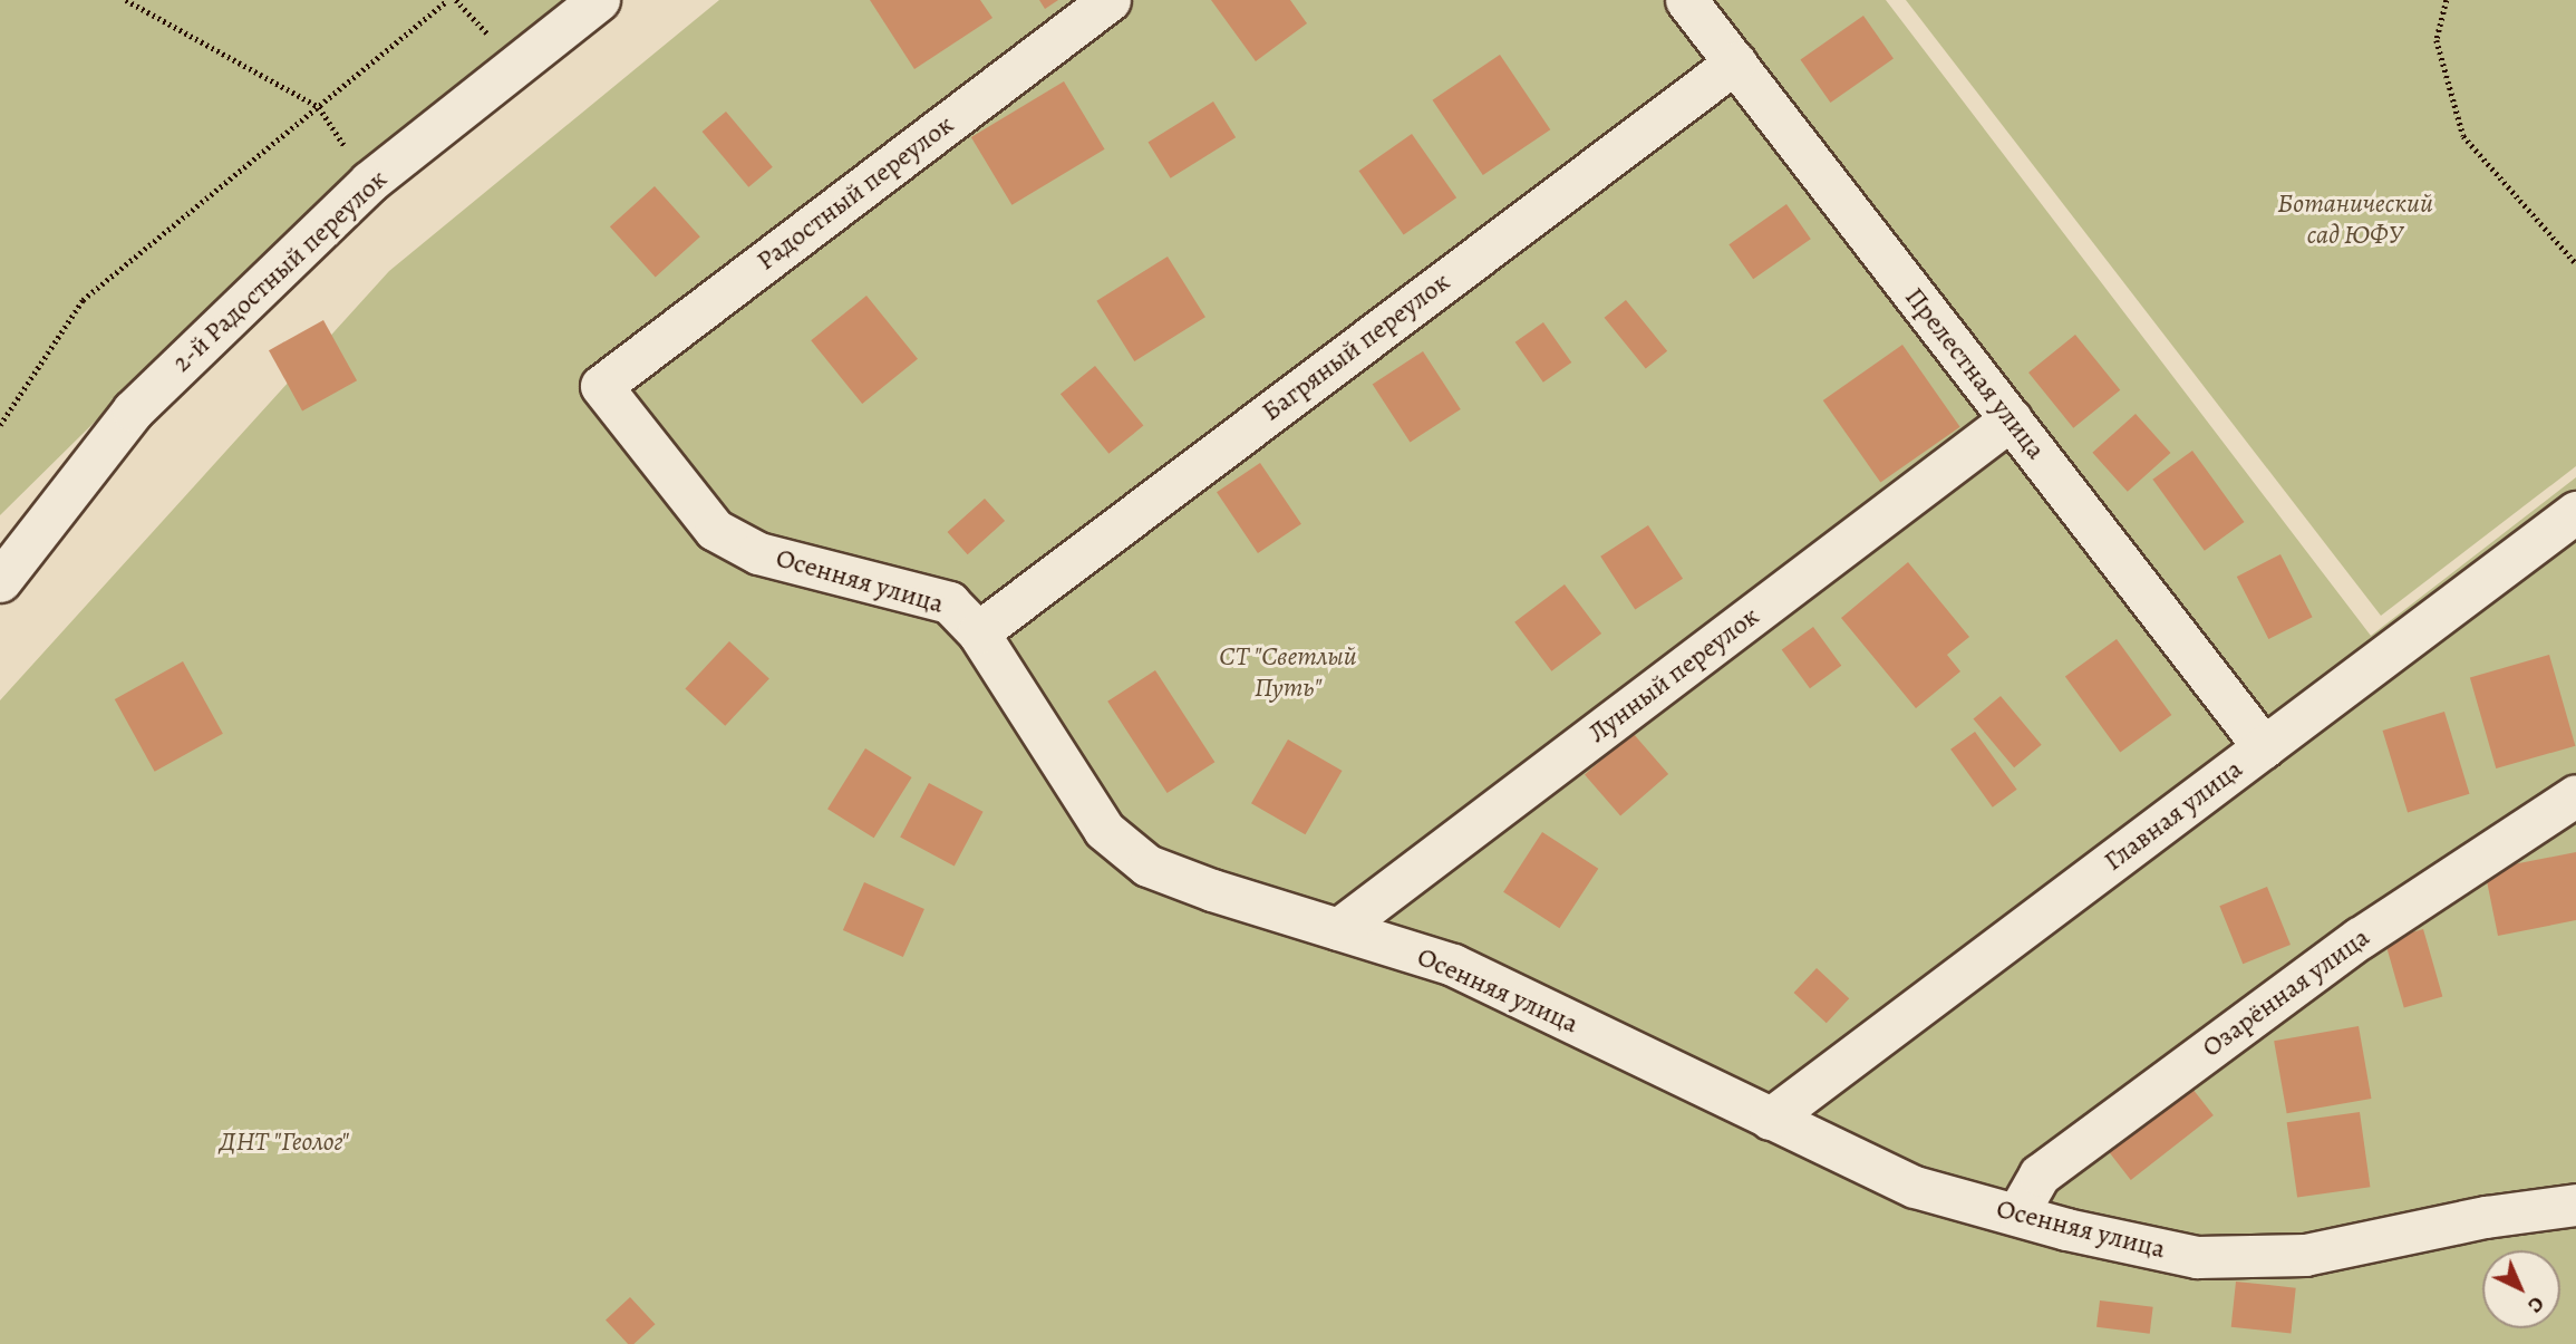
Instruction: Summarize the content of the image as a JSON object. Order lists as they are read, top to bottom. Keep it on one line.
{"streets":{"street":["Радостный переулок","2-й Радостный переулок","Багряный переулок","Прелестная улица","Осенняя улица","Лунный переулок","Главная улица","Озарённая улица"]},"crossings":[["Радостный переулок","Осенняя улица"],["Багряный переулок","Прелестная улица"],["Багряный переулок","Осенняя улица"],["Прелестная улица","Лунный переулок"],["Прелестная улица","Главная улица"],["Осенняя улица","Лунный переулок"],["Осенняя улица","Главная улица"],["Осенняя улица","Озарённая улица"]],"parks":["Ботанический сад ЮФУ","СТ \"Светлый Путь\"","ДНТ \"Геолог\""],"north":"bottom right"}
